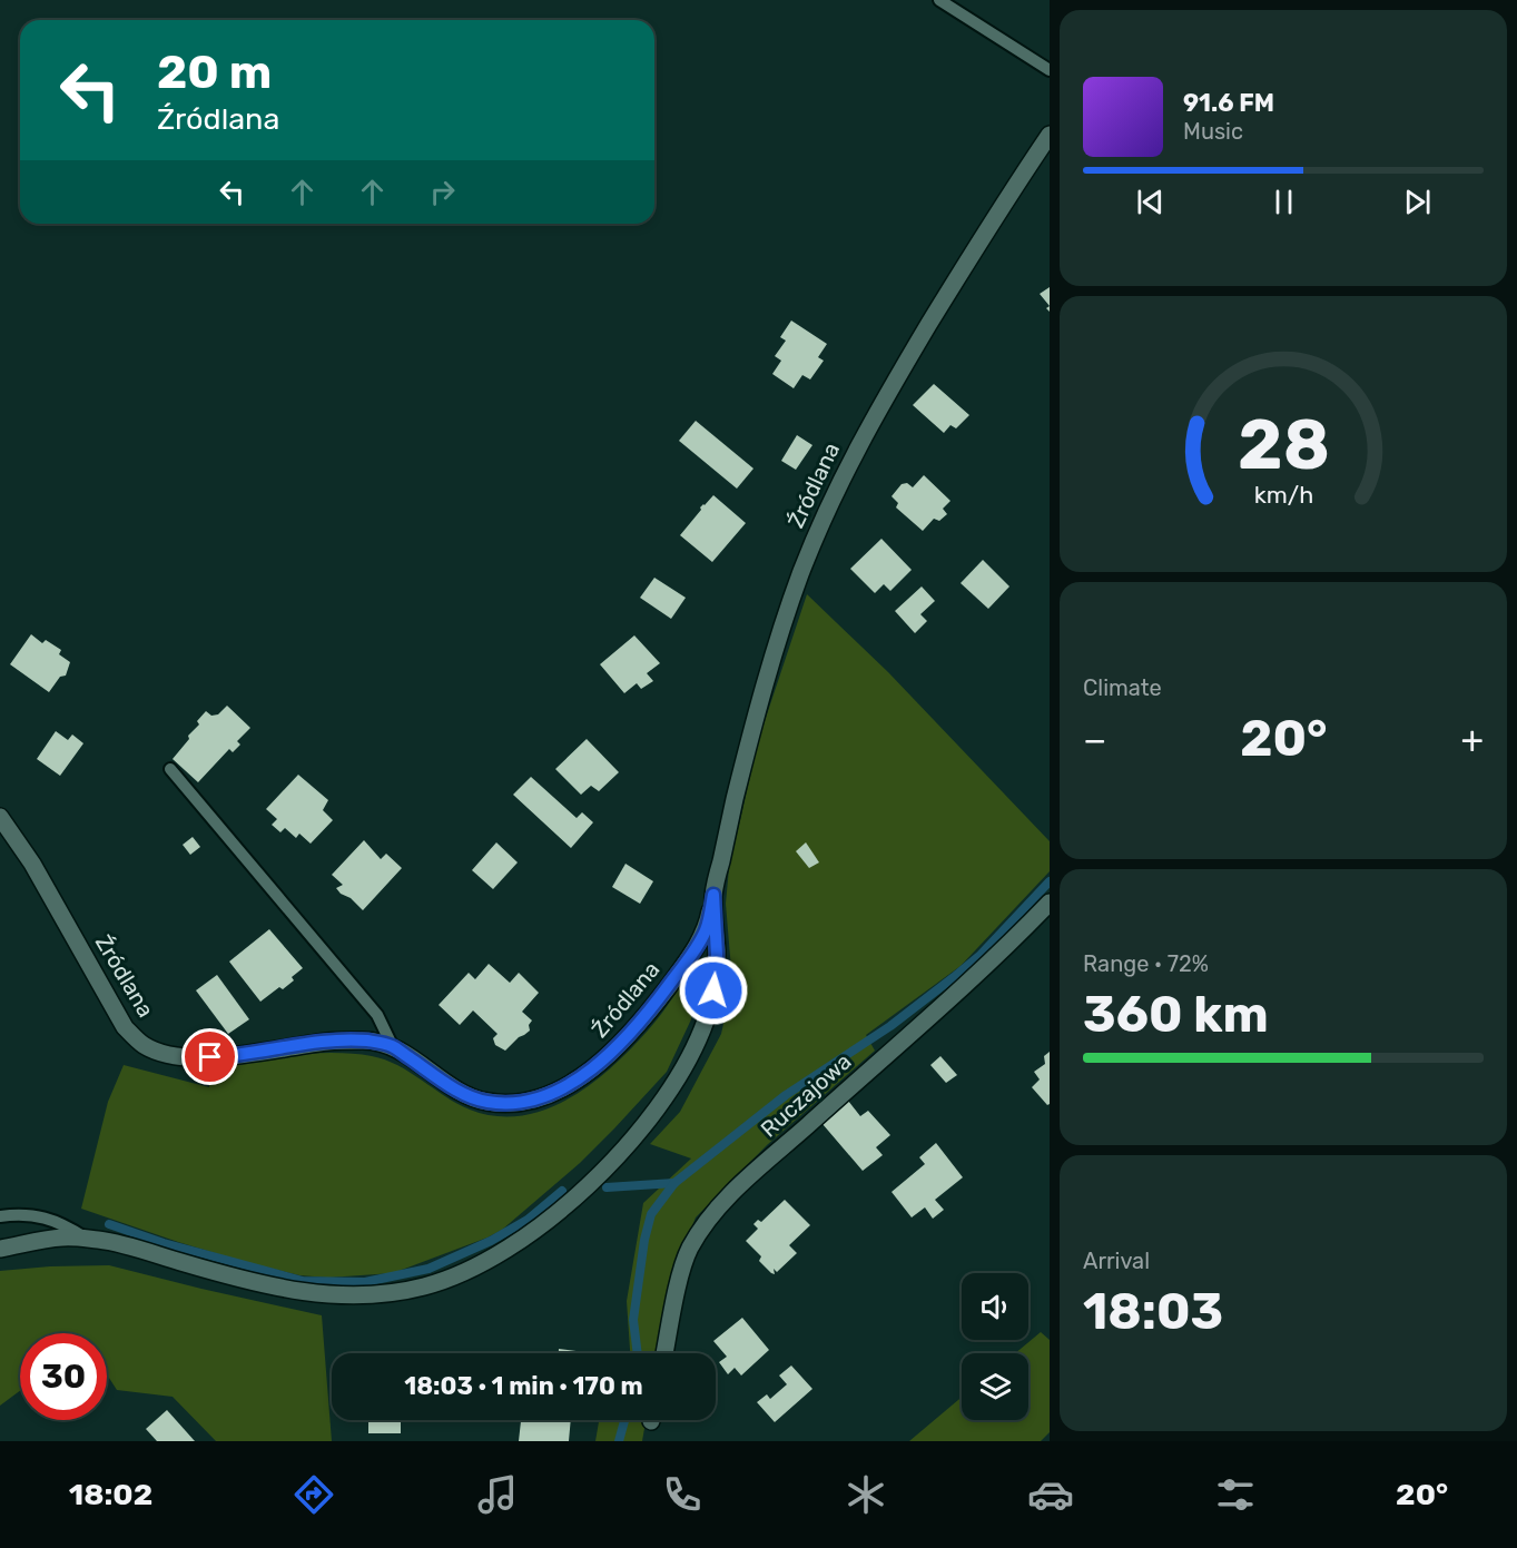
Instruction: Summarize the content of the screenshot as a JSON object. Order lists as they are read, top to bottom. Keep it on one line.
{"streets":{"street":["Źródlana","Ruczajowa"]},"page":{"turn":["20 m","Źródlana"],"song":["91.6 FM","Music"],"tile":["Climate",["Range · 72%","360 km"],["Arrival","18:03"]],"heat":["−","20°","+"],"limit":"30","trip":"18:03 · 1 min · 170 m","tabs":["18:02","20°"],"gauge":["28","km/h"]}}
